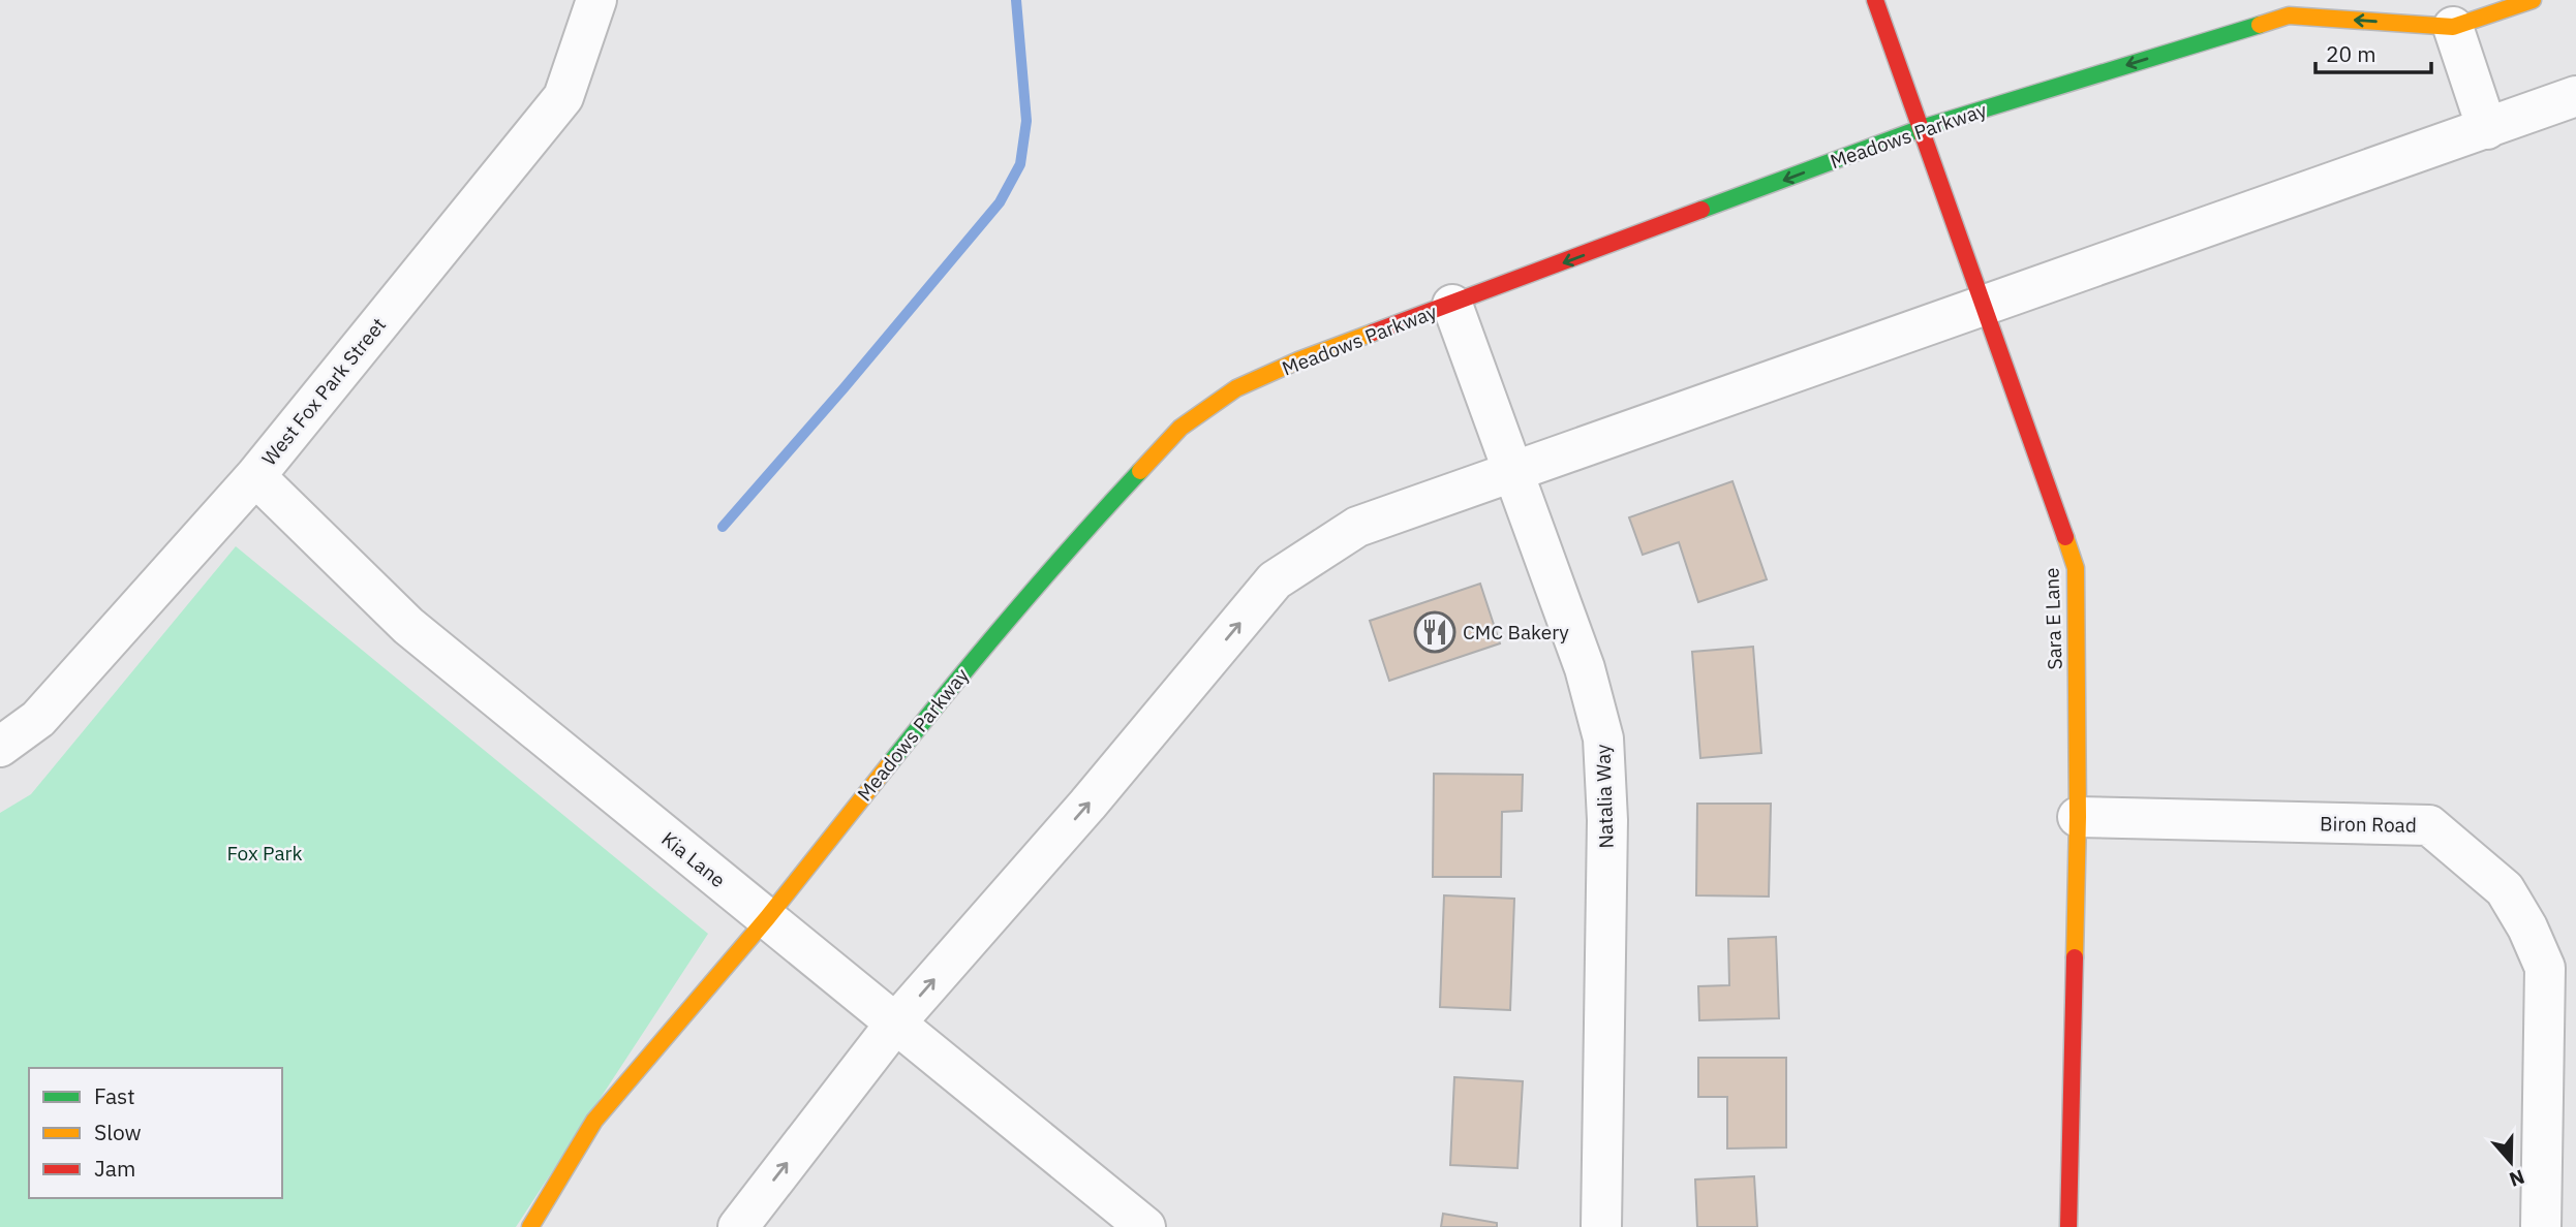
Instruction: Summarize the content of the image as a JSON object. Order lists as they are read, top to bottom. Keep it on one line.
{"streets":{"street":["Meadows Parkway","West Fox Park Street","Sara E Lane","Natalia Way","Biron Road","Kia Lane"]},"crossings":[["Meadows Parkway","Sara E Lane"],["Meadows Parkway","Natalia Way"],["Meadows Parkway","Kia Lane"],["West Fox Park Street","Kia Lane"],["Sara E Lane","Biron Road"]],"one_way":["Meadows Parkway"],"parks":["Fox Park"],"places":{"restaurant":["CMC Bakery"]},"legend":["Fast","Slow","Jam"],"scale_bar":"20 m","north":"bottom"}
